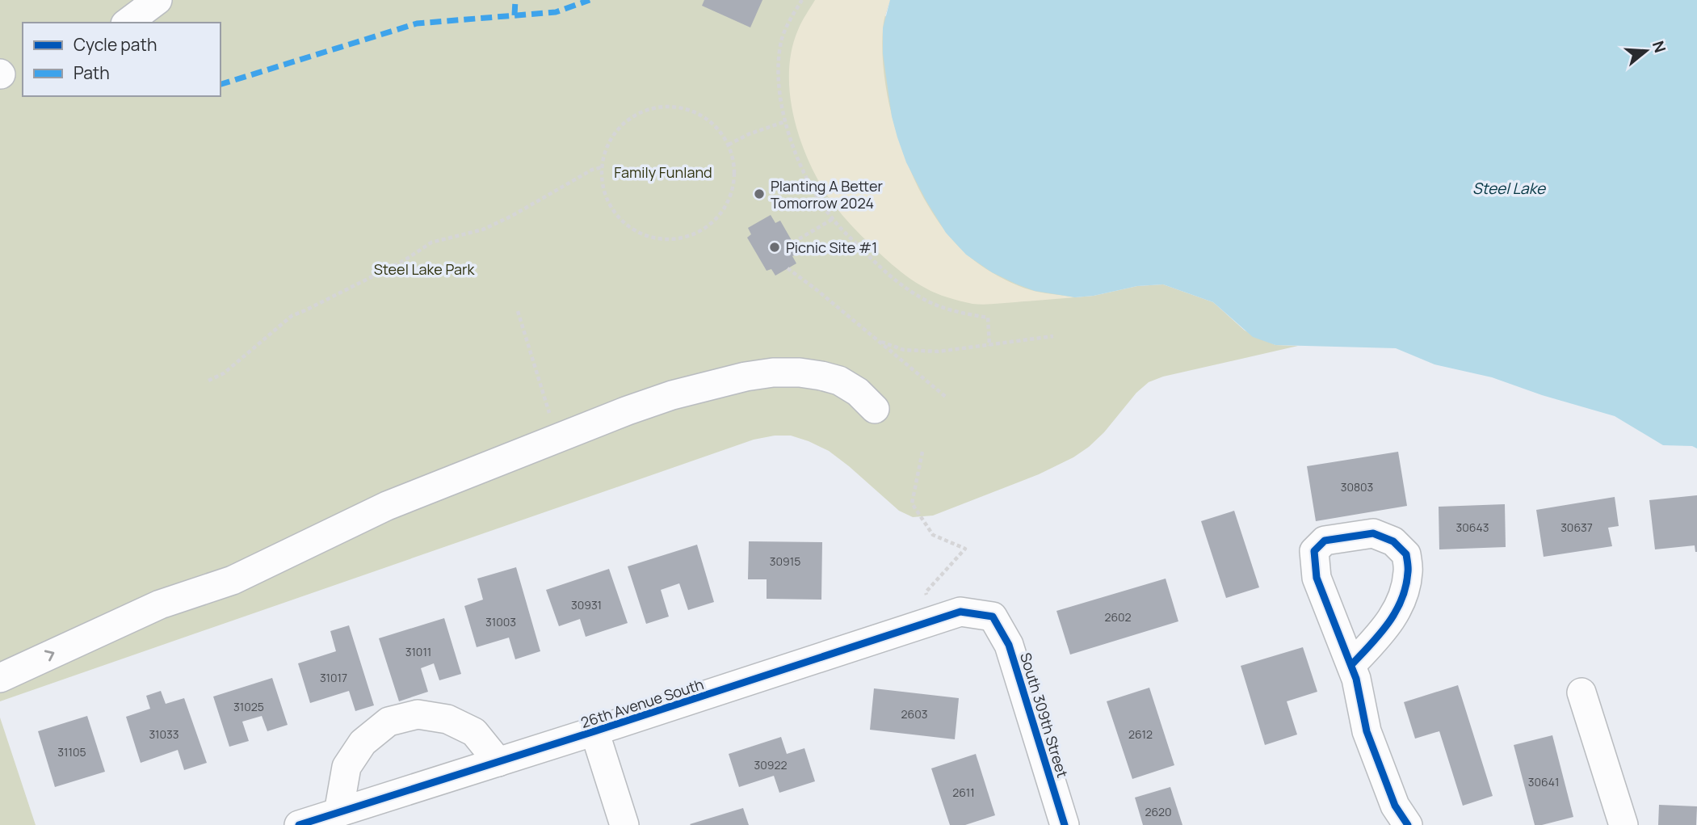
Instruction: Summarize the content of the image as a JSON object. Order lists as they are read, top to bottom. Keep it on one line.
{"streets":{"street":["26th Avenue South","South 309th Street"]},"crossings":[["26th Avenue South","South 309th Street"]],"water":["Steel Lake"],"parks":["Family Funland","Steel Lake Park"],"places":["Planting A Better Tomorrow 2024","Picnic Site #1"],"house_numbers":["30803","30643","30637","30915","30931","2602","31003","31011","31017","31025","2603","31033","2612","31105","30922","30641","2611","2620"],"legend":["Cycle path","Path"],"north":"right"}
